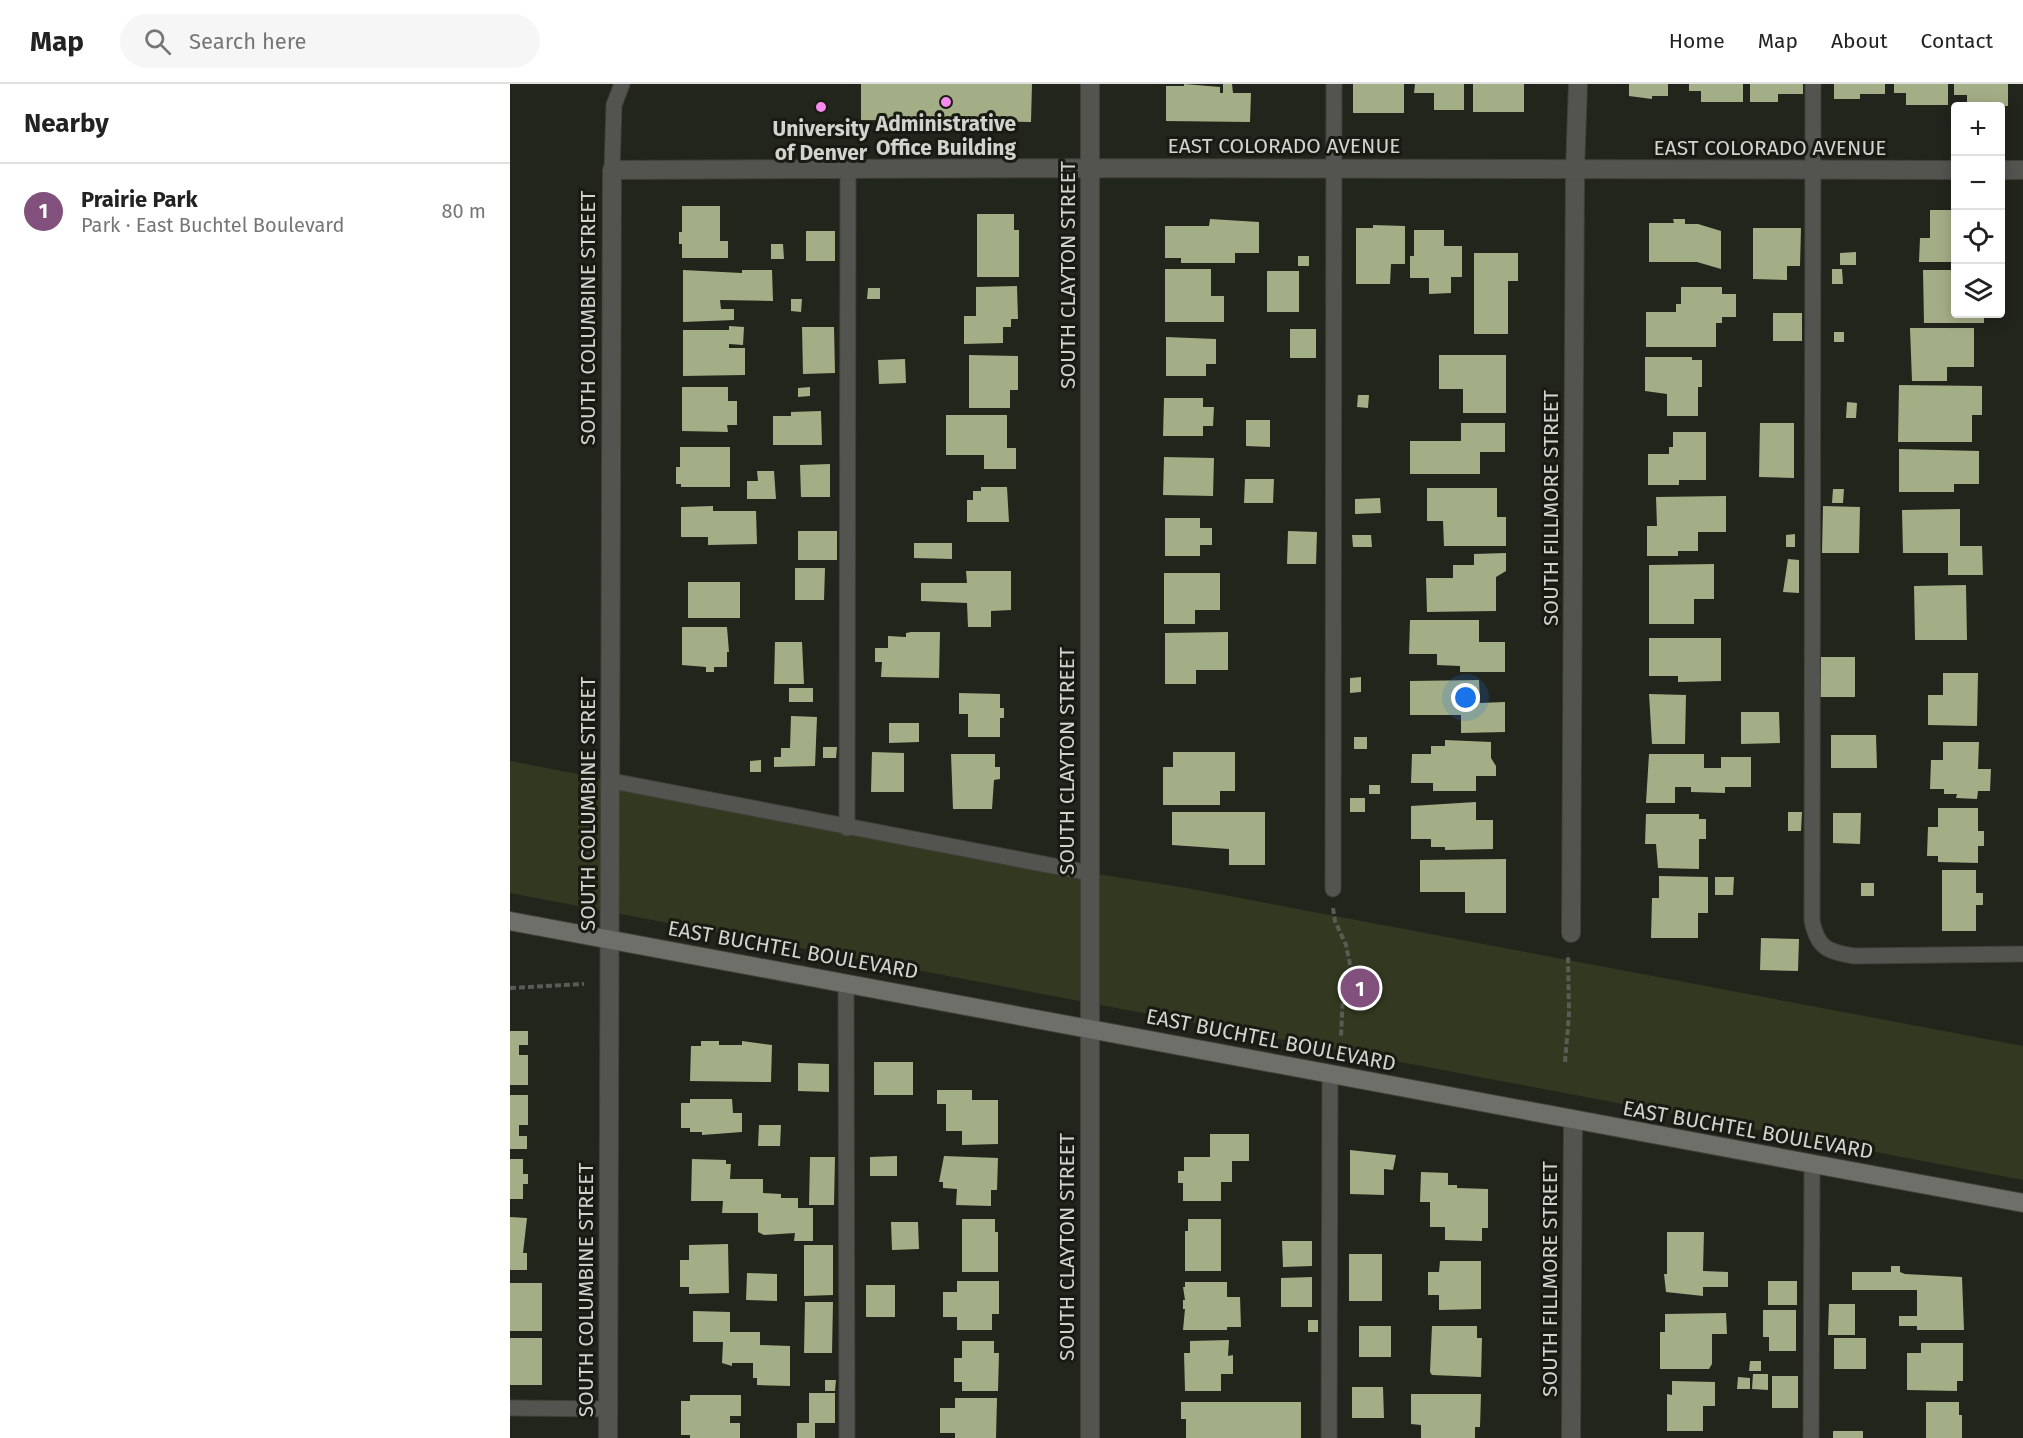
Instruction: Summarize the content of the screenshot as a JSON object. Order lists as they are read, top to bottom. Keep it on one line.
{"streets":{"main road":["EAST BUCHTEL BOULEVARD"],"street":["EAST COLORADO AVENUE","SOUTH CLAYTON STREET","SOUTH COLUMBINE STREET","SOUTH FILLMORE STREET"]},"crossings":[["EAST COLORADO AVENUE","SOUTH CLAYTON STREET"],["EAST COLORADO AVENUE","SOUTH COLUMBINE STREET"],["EAST COLORADO AVENUE","SOUTH FILLMORE STREET"],["SOUTH CLAYTON STREET","EAST BUCHTEL BOULEVARD"],["SOUTH COLUMBINE STREET","EAST BUCHTEL BOULEVARD"],["SOUTH FILLMORE STREET","EAST BUCHTEL BOULEVARD"]],"places":["Administrative Office Building","University of Denver"],"page":{"header":"Map","search":"Search here","nav":["Home","Map","About","Contact"],"heading":"Nearby","map_buttons":["+","−"],"list":[{"mark":"1","name":"Prairie Park","note":"Park · East Buchtel Boulevard","value":"80 m"}],"pins":"1"}}
